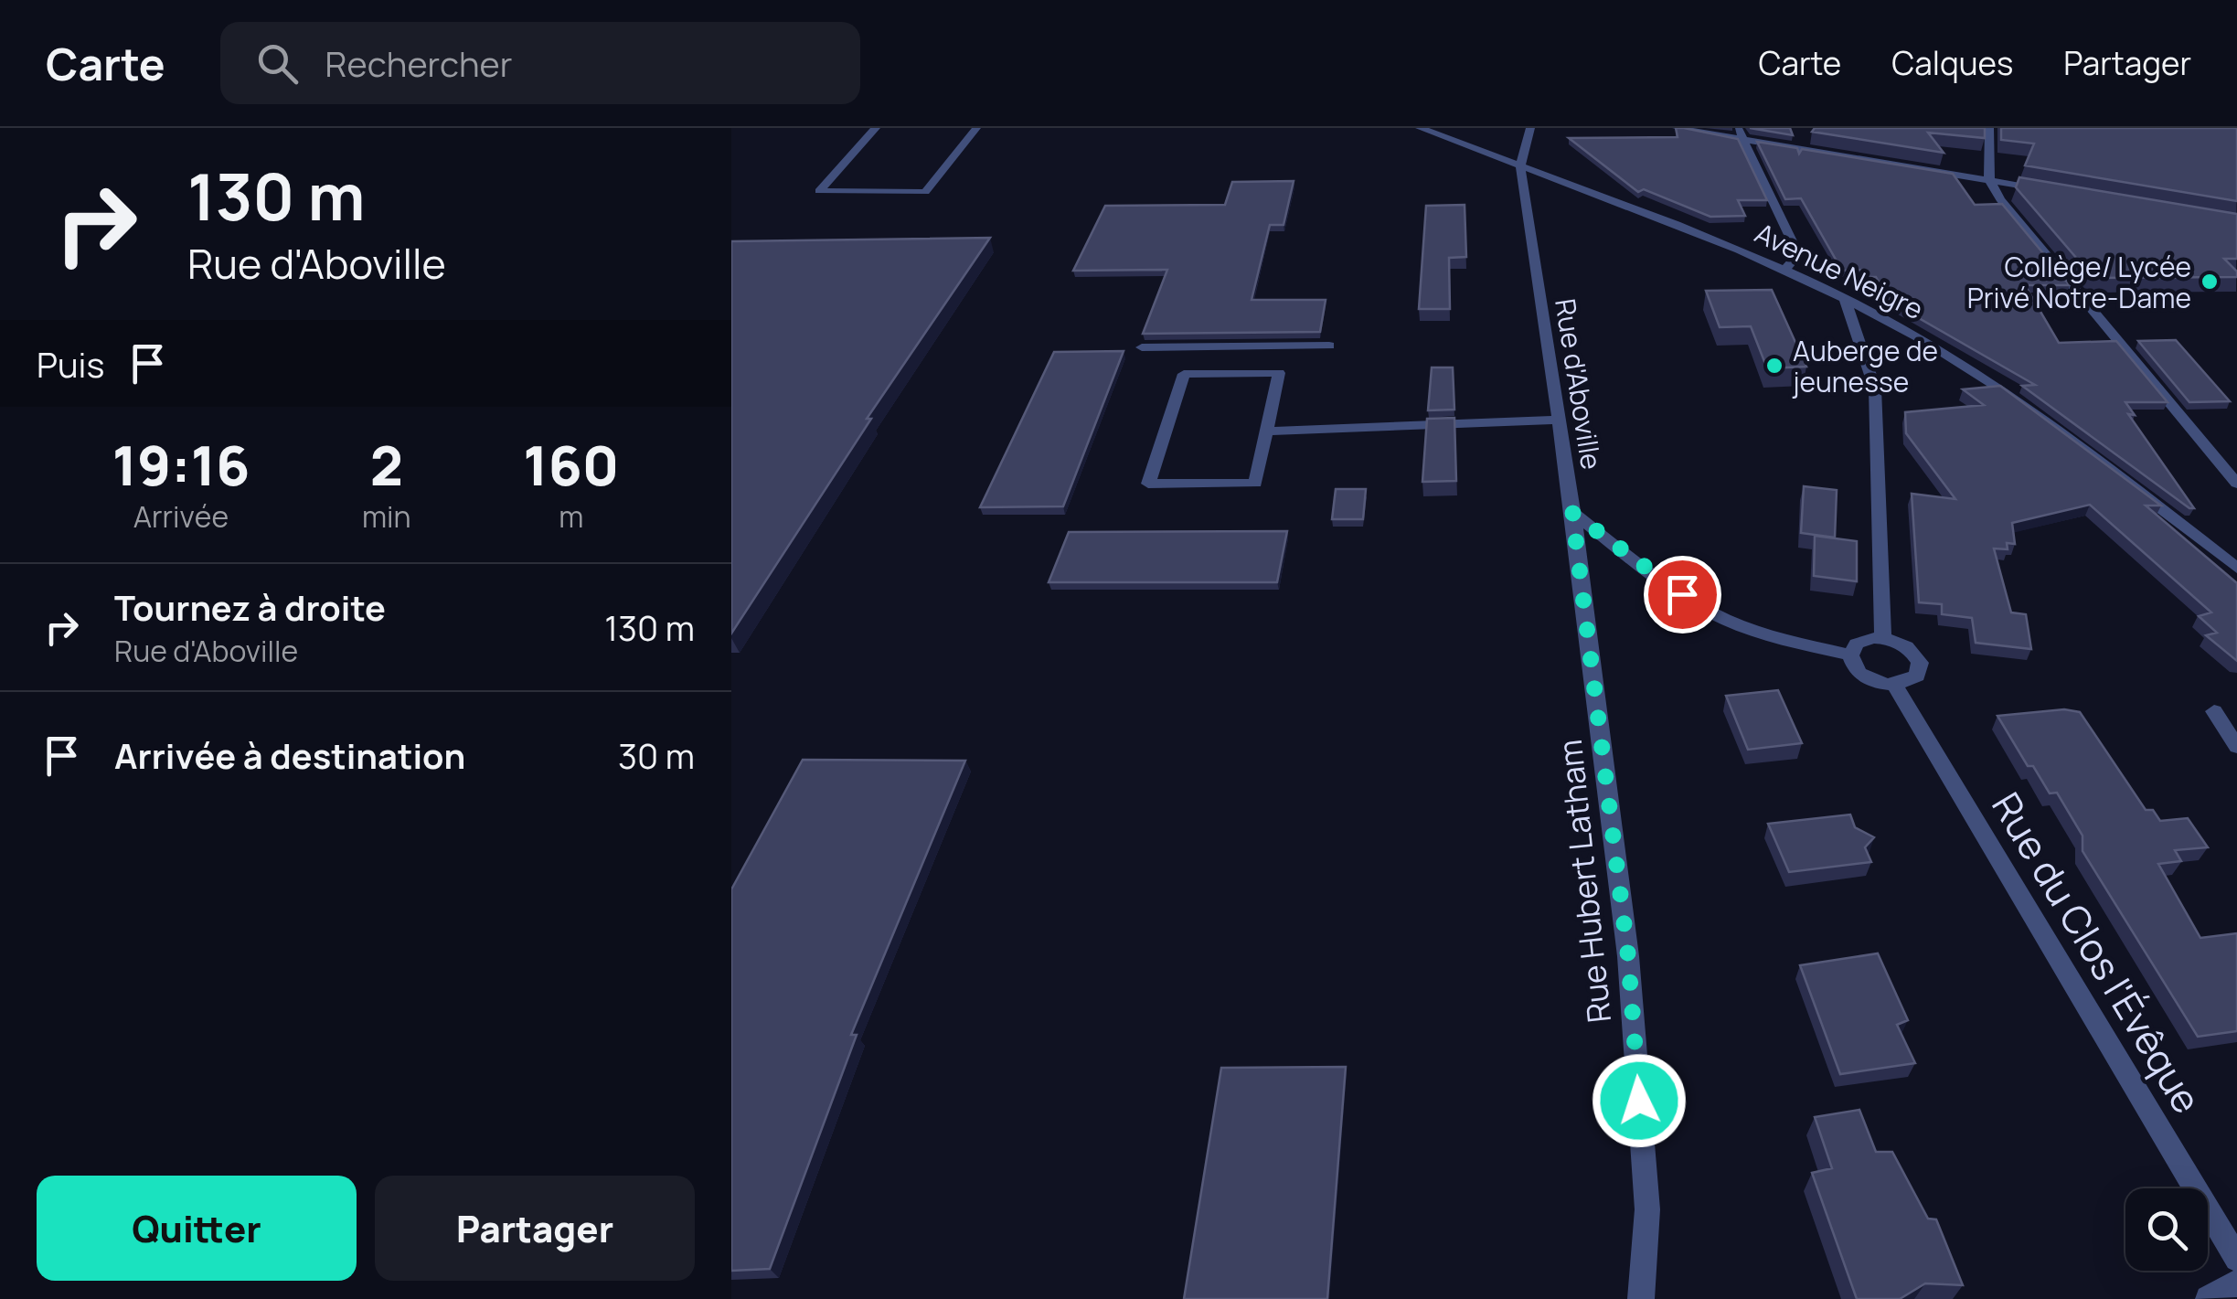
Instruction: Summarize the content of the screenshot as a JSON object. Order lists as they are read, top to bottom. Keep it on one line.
{"streets":{"street":["Avenue Neigre","Rue d'Aboville","Rue Hubert Latham","Rue du Clos l'Évêque"]},"crossings":[["Avenue Neigre","Rue d'Aboville"],["Rue d'Aboville","Rue Hubert Latham"],["Rue d'Aboville","Rue du Clos l'Évêque"]],"places":["Collège/ Lycée Privé Notre-Dame","Auberge de jeunesse"],"page":{"header":"Carte","search":"Rechercher","nav":["Carte","Calques","Partager"],"turn":["130 m","Rue d'Aboville"],"then":"Puis","eta":["19:16","Arrivée","2","min","160","m"],"list":[{"name":"Tournez à droite","note":"Rue d'Aboville","value":"130 m"},{"name":"Arrivée à destination","value":"30 m"}],"buttons":["Quitter","Partager"]}}
